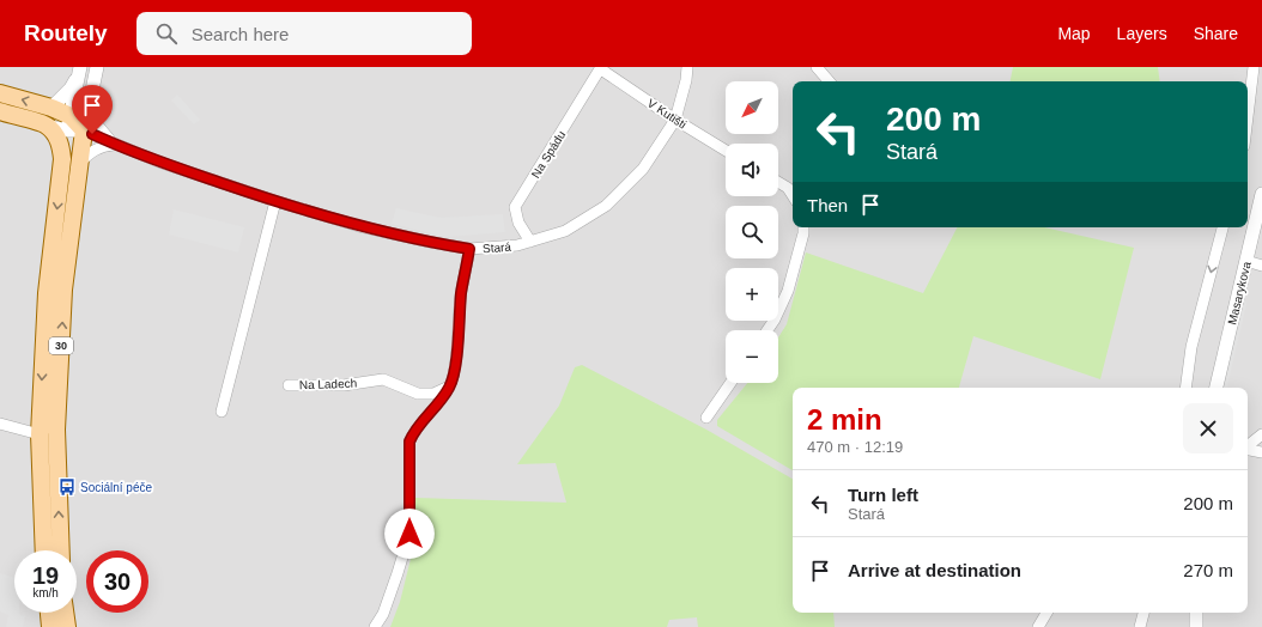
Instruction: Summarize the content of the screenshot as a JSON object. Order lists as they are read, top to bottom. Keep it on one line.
{"streets":{"main road":["30"],"street":["V Kutišti","Na Spádu","Stará","Masarykova","Na Ladech"]},"crossings":[["V Kutišti","Na Spádu"],["V Kutišti","Stará"],["Na Spádu","Stará"],["Stará","30"]],"places":{"bus stop":["Sociální péče"]},"north":"bottom left","page":{"header":"Routely","search":"Search here","nav":["Map","Layers","Share"],"map_buttons":["+","−"],"turn":["200 m","Stará"],"then":"Then","heading":["2 min","470 m · 12:19"],"list":[{"name":"Turn left","note":"Stará","value":"200 m"},{"name":"Arrive at destination","value":"270 m"}],"speed":"19 km/h","limit":"30"}}
